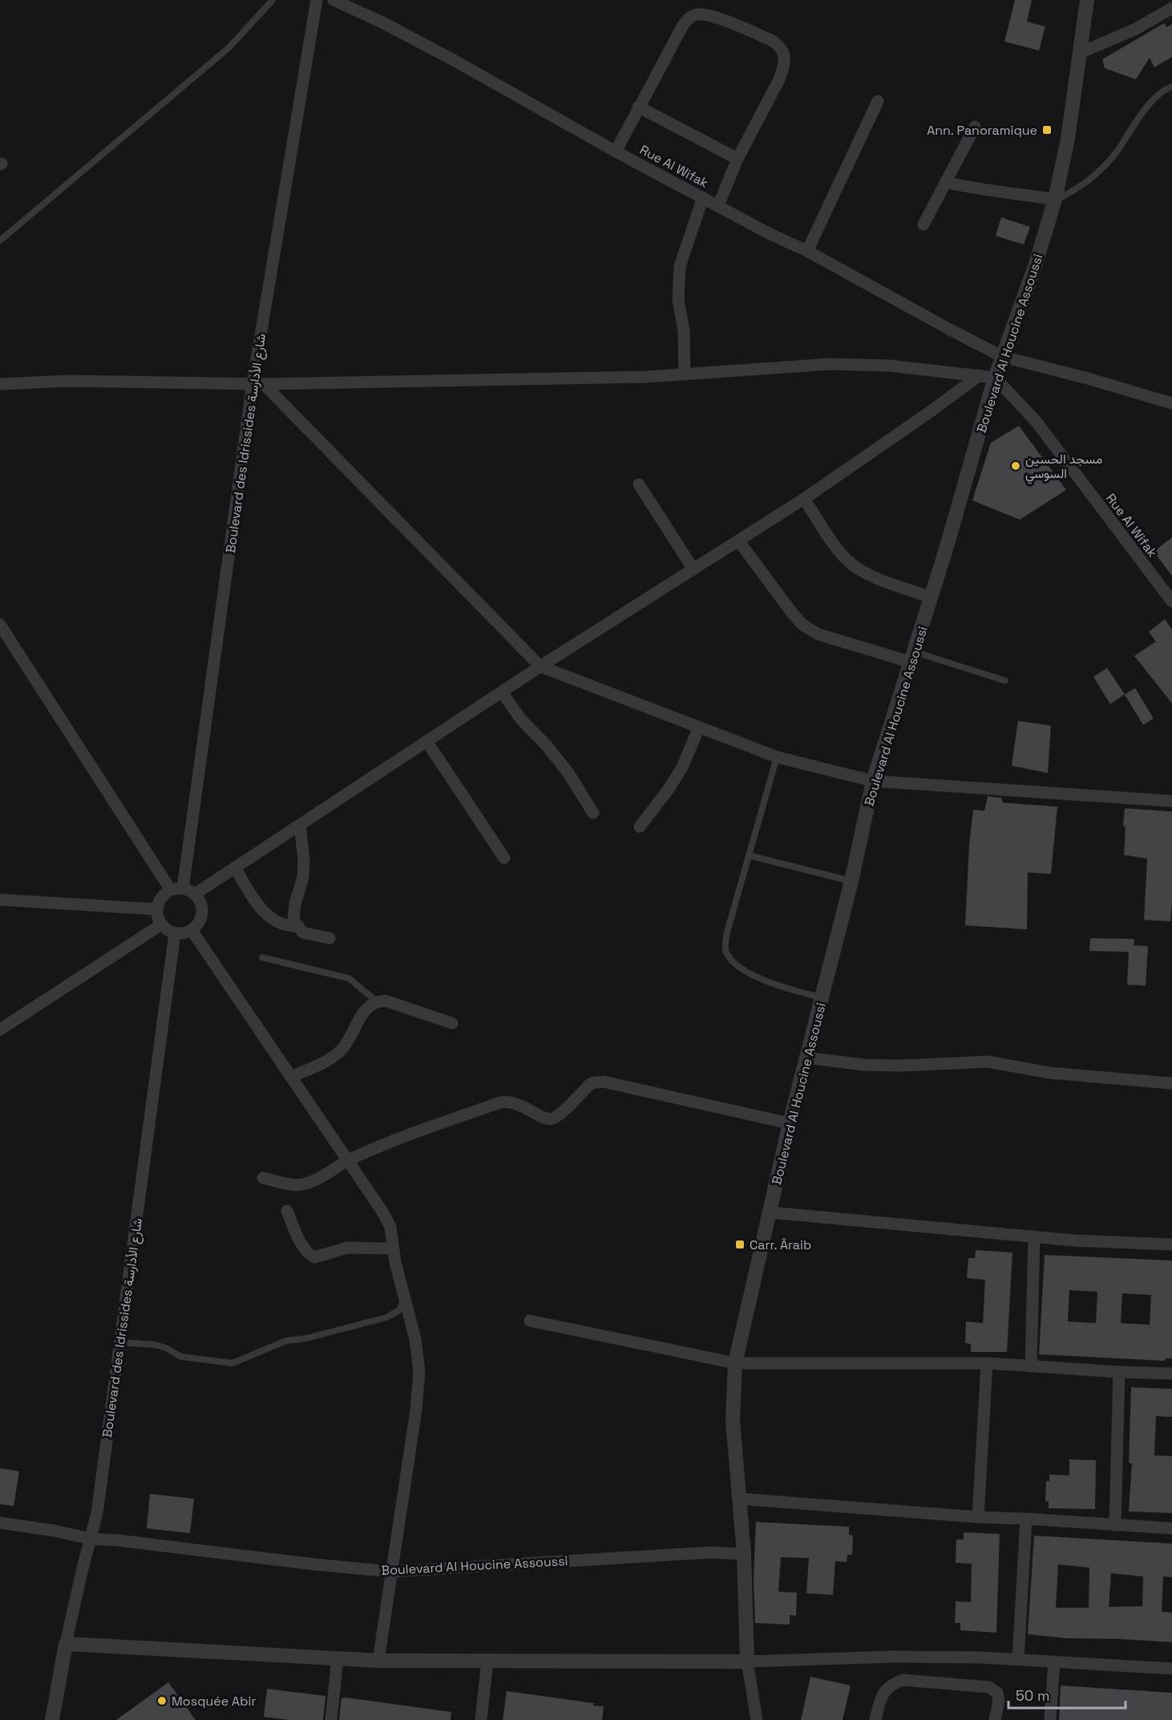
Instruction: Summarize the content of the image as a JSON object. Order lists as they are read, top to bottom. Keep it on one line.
{"streets":{"street":["Rue Al Wifak","Boulevard Al Houcine Assoussi","Boulevard des Idrissides شارع الأدارسة"]},"crossings":[["Rue Al Wifak","Boulevard Al Houcine Assoussi"],["Boulevard Al Houcine Assoussi","Boulevard des Idrissides شارع الأدارسة"]],"places":{"transit":["Ann. Panoramique","Carr. Âraib"],"other":["مسجد الحسين السوسي","Mosquée Abir"]},"scale_bar":"50 m"}
